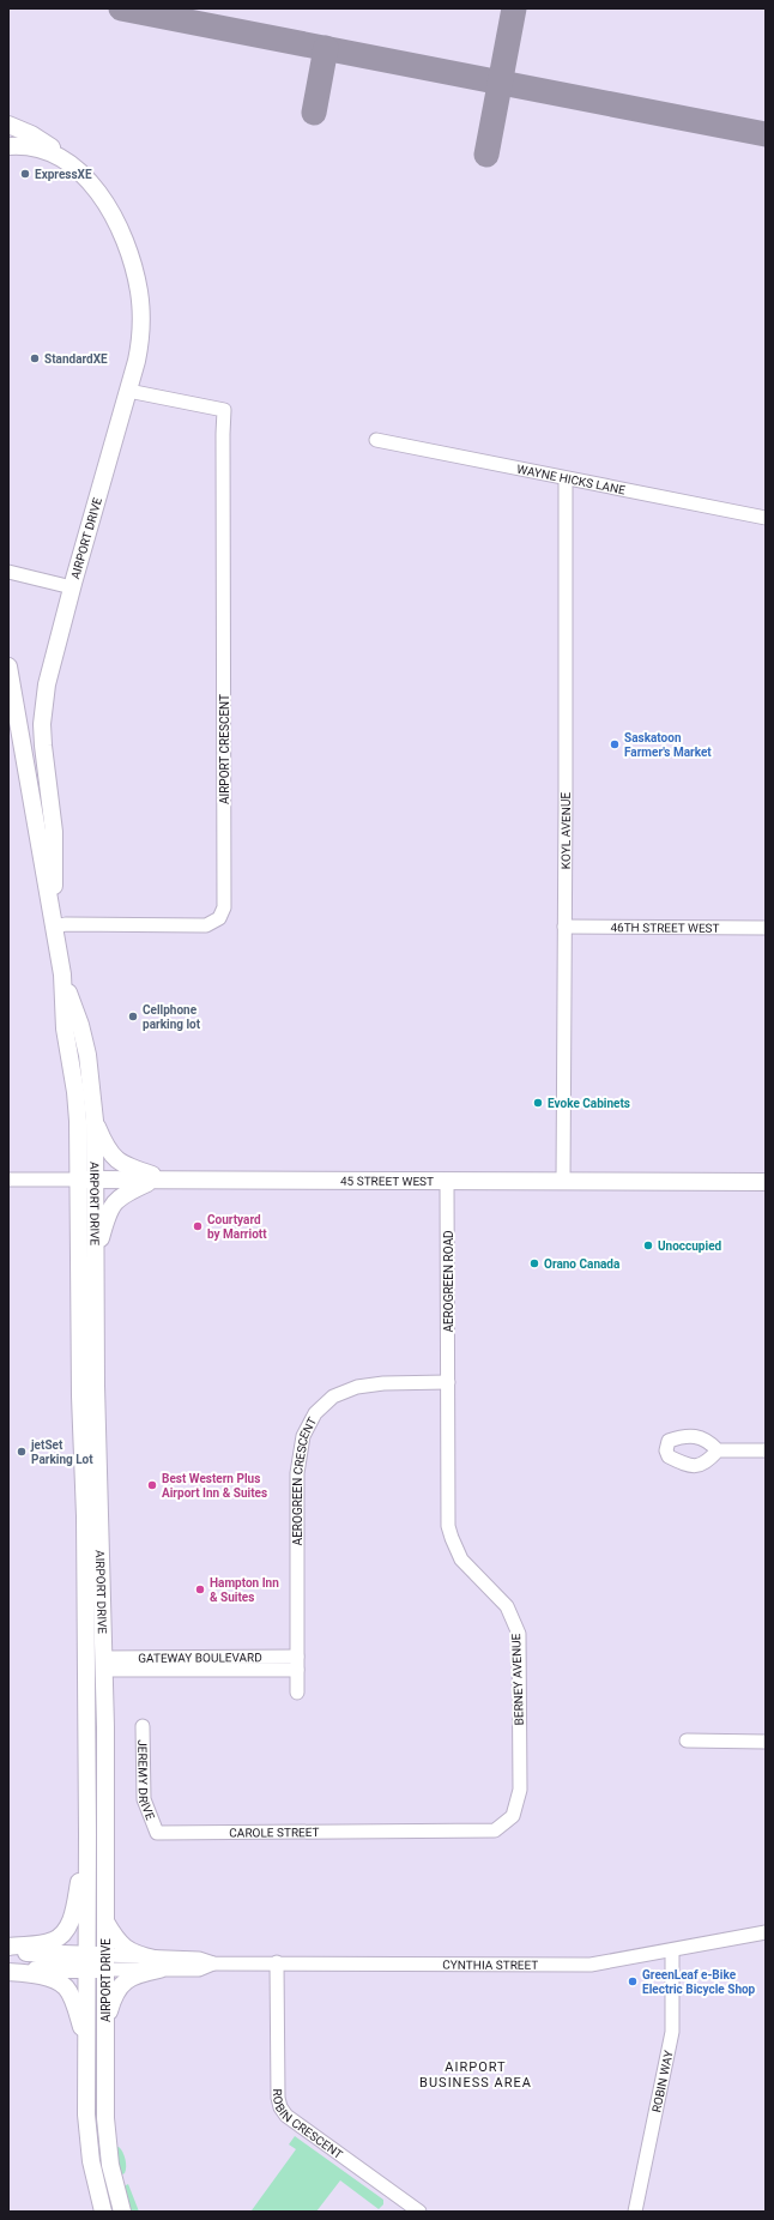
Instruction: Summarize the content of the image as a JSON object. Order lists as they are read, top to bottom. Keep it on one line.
{"streets":{"main road":["AIRPORT DRIVE","45 STREET WEST"],"street":["WAYNE HICKS LANE","AIRPORT CRESCENT","KOYL AVENUE","46TH STREET WEST","AEROGREEN ROAD","AEROGREEN CRESCENT","GATEWAY BOULEVARD","BERNEY AVENUE","JEREMY DRIVE","CAROLE STREET","CYNTHIA STREET","ROBIN WAY","ROBIN CRESCENT"]},"crossings":[["WAYNE HICKS LANE","KOYL AVENUE"],["AIRPORT DRIVE","AIRPORT CRESCENT"],["AIRPORT DRIVE","45 STREET WEST"],["AIRPORT DRIVE","GATEWAY BOULEVARD"],["AIRPORT DRIVE","CYNTHIA STREET"],["KOYL AVENUE","46TH STREET WEST"],["KOYL AVENUE","45 STREET WEST"],["45 STREET WEST","AEROGREEN ROAD"],["AEROGREEN ROAD","AEROGREEN CRESCENT"],["AEROGREEN ROAD","BERNEY AVENUE"],["AEROGREEN CRESCENT","GATEWAY BOULEVARD"],["AEROGREEN CRESCENT","BERNEY AVENUE"],["BERNEY AVENUE","CAROLE STREET"],["JEREMY DRIVE","CAROLE STREET"],["CYNTHIA STREET","ROBIN WAY"],["CYNTHIA STREET","ROBIN CRESCENT"]],"districts":["AIRPORT BUSINESS AREA"],"places":["ExpressXE","StandardXE","Saskatoon Farmer's Market","Cellphone parking lot","Evoke Cabinets","Courtyard by Marriott","Unoccupied","Orano Canada","jetSet Parking Lot","Best Western Plus Airport Inn & Suites","Hampton Inn & Suites","GreenLeaf e-Bike Electric Bicycle Shop"]}
